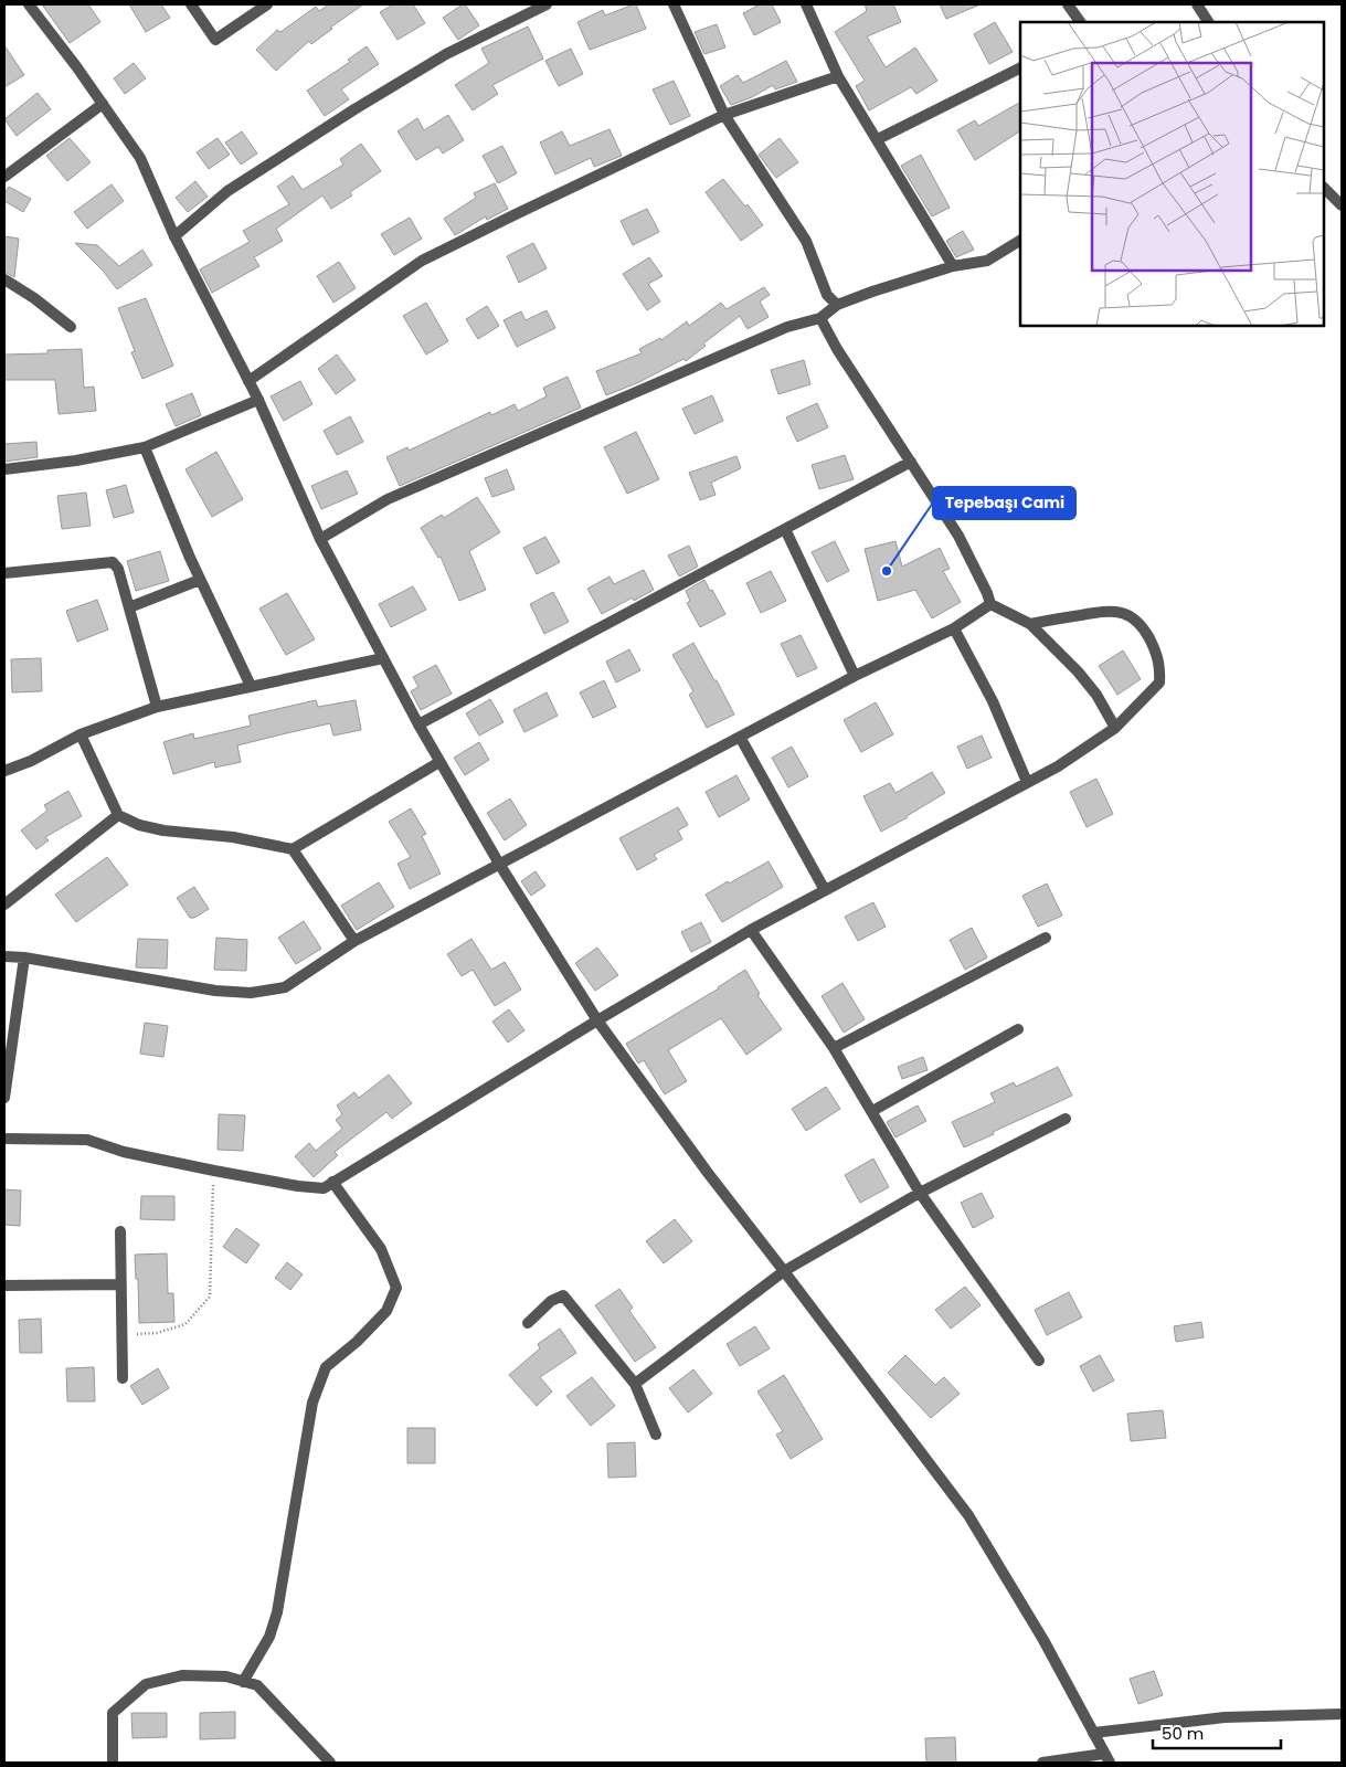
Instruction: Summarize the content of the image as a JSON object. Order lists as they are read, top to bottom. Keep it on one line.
{"places":["Tepebaşı Cami"],"scale_bar":"50 m"}
